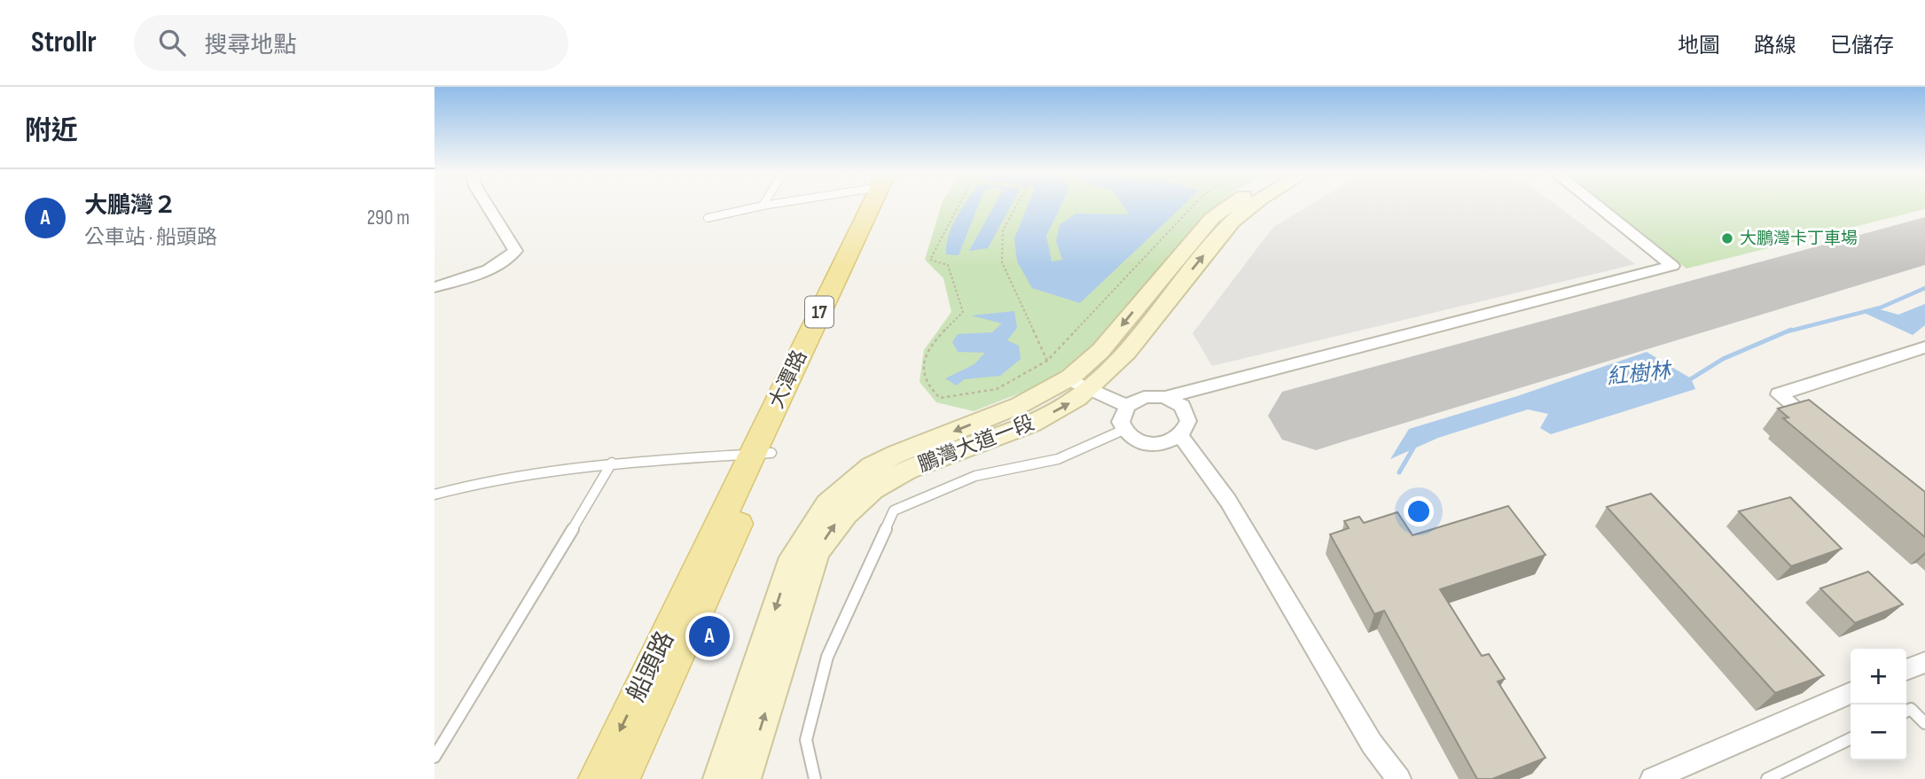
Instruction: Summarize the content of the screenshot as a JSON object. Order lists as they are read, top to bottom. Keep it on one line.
{"streets":{"main road":["17","大潭路","船頭路"],"street":["鵬灣大道一段"]},"crossings":[["大潭路","船頭路"]],"water":["紅樹林"],"places":["大鵬灣卡丁車場"],"page":{"header":"Strollr","search":"搜尋地點","nav":["地圖","路線","已儲存"],"heading":"附近","list":[{"mark":"A","name":"大鵬灣２","note":"公車站 · 船頭路","value":"290 m"}],"pins":"A","map_buttons":["+","−"]}}
